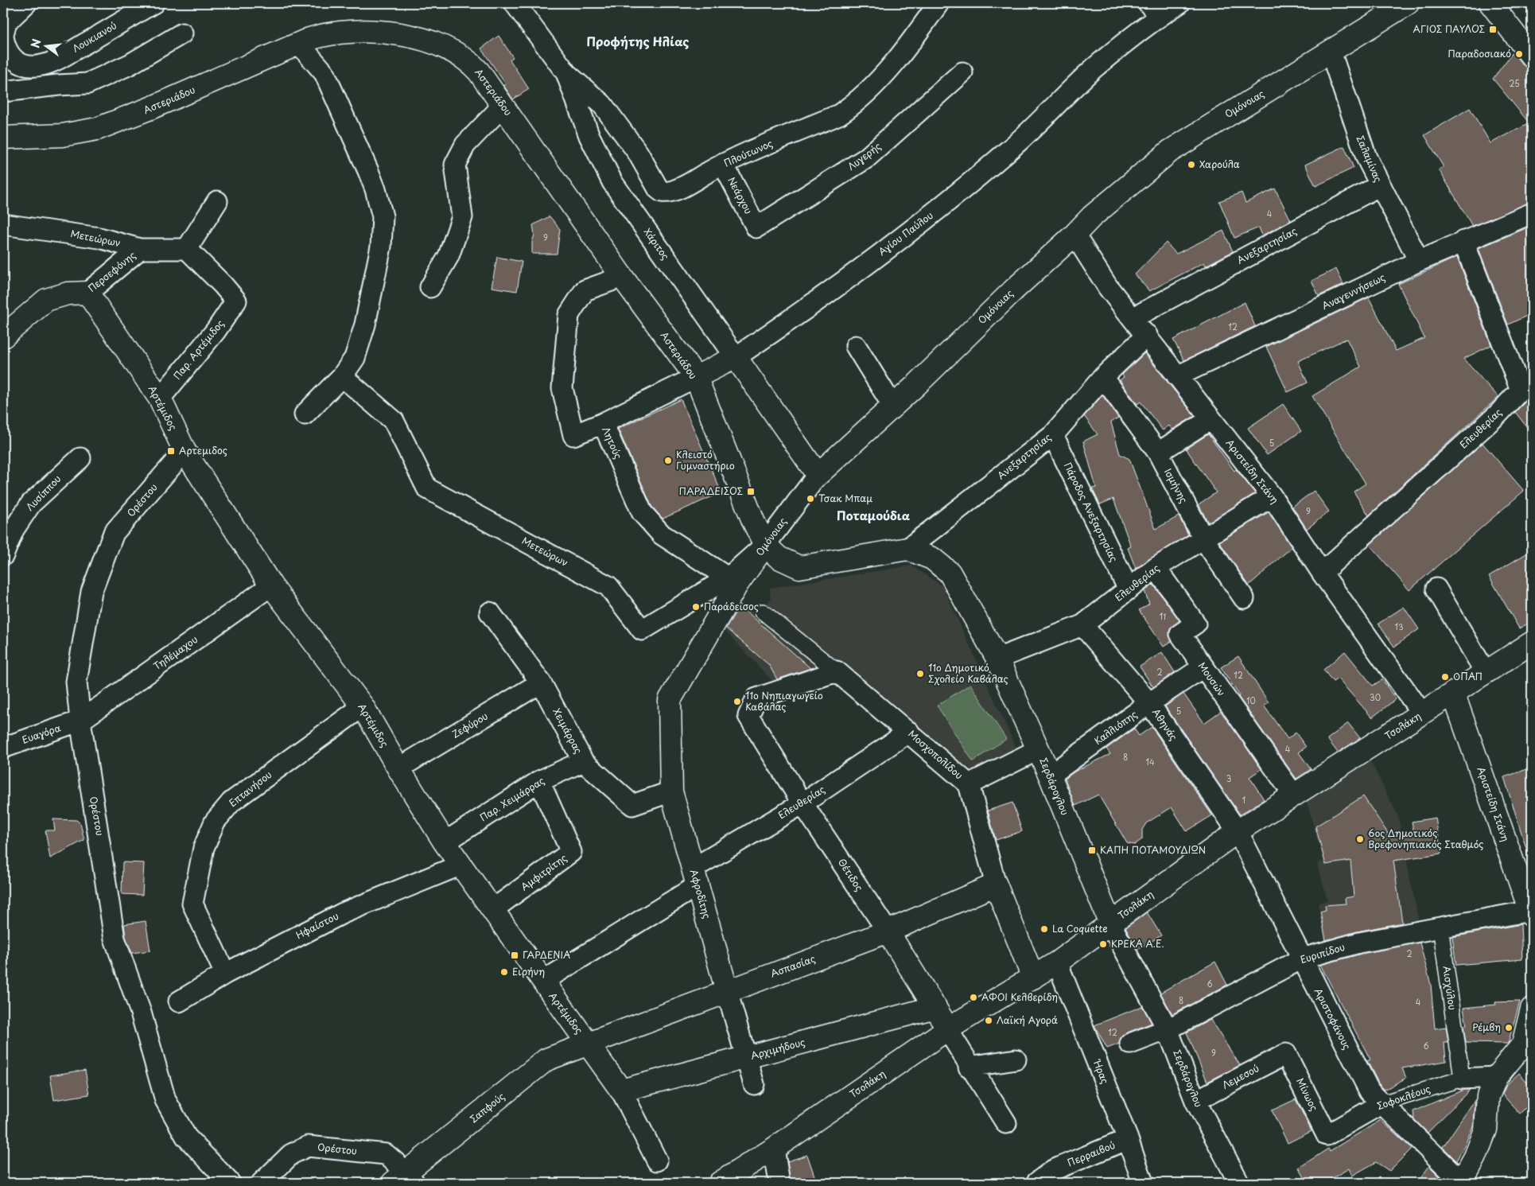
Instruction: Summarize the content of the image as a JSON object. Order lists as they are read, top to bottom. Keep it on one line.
{"streets":{"street":["Λουκιανού","Αστεριάδου","Ομόνοιας","Πλούτωνος","Λυγερής","Σαλαμίνας","Νεάρχου","Αγίου Παύλου","Μετεώρων","Χάριτος","Ανεξαρτησίας","Περσεφόνης","Αναγεννήσεως","Παρ. Αρτέμιδος","Αρτέμιδος","Ελευθερίας","Λητούς","Αριστείδη Στάνη","Ισμήνης","Λυσίππου","Ορέστου","Πάροδος Ανεξαρτησίας","Τηλέμαχου","Μουσών","Αθηνάς","Ζεφύρου","Τσολάκη","Καλλιόπης","Χειμάρρας","Ευαγόρα","Μοσχοπολίδου","Σερδάρογλου","Επτανήσου","Παρ. Χειμάρρας","Αμφιτρίτης","Θέτιδος","Αφροδίτης","Ηφαίστου","Ευριπίδου","Ασπασίας","Αισχύλου","Αριστοφάνους","Αρχιμήδους","Ήρας","Λεμεσού","Μίνωος","Σοφοκλέους","Σαπφούς","Περραιβού"]},"crossings":[["Αστεριάδου","Ομόνοιας"],["Αστεριάδου","Αγίου Παύλου"],["Αστεριάδου","Λητούς"],["Ομόνοιας","Σαλαμίνας"],["Ομόνοιας","Μετεώρων"],["Ομόνοιας","Χάριτος"],["Ομόνοιας","Λητούς"],["Ομόνοιας","Αριστείδη Στάνη"],["Ομόνοιας","Αφροδίτης"],["Πλούτωνος","Νεάρχου"],["Πλούτωνος","Χάριτος"],["Λυγερής","Νεάρχου"],["Σαλαμίνας","Ανεξαρτησίας"],["Σαλαμίνας","Αναγεννήσεως"],["Αγίου Παύλου","Χάριτος"],["Αγίου Παύλου","Λητούς"],["Μετεώρων","Περσεφόνης"],["Μετεώρων","Παρ. Αρτέμιδος"],["Μετεώρων","Λητούς"],["Ανεξαρτησίας","Αριστείδη Στάνη"],["Ανεξαρτησίας","Ισμήνης"],["Ανεξαρτησίας","Πάροδος Ανεξαρτησίας"],["Ανεξαρτησίας","Σερδάρογλου"],["Περσεφόνης","Αρτέμιδος"],["Αναγεννήσεως","Ελευθερίας"],["Αναγεννήσεως","Αριστείδη Στάνη"],["Παρ. Αρτέμιδος","Αρτέμιδος"],["Αρτέμιδος","Ελευθερίας"],["Αρτέμιδος","Ορέστου"],["Αρτέμιδος","Τηλέμαχου"],["Αρτέμιδος","Ζεφύρου"],["Αρτέμιδος","Επτανήσου"],["Αρτέμιδος","Παρ. Χειμάρρας"],["Αρτέμιδος","Αμφιτρίτης"],["Αρτέμιδος","Ηφαίστου"],["Αρτέμιδος","Ασπασίας"],["Αρτέμιδος","Αρχιμήδους"],["Αρτέμιδος","Σαπφούς"],["Ελευθερίας","Αριστείδη Στάνη"],["Ελευθερίας","Ισμήνης"],["Ελευθερίας","Πάροδος Ανεξαρτησίας"],["Ελευθερίας","Μουσών"],["Ελευθερίας","Αθηνάς"],["Ελευθερίας","Μοσχοπολίδου"],["Ελευθερίας","Σερδάρογλου"],["Ελευθερίας","Θέτιδος"],["Ελευθερίας","Αφροδίτης"],["Αριστείδη Στάνη","Τσολάκη"],["Αριστείδη Στάνη","Ευριπίδου"],["Ορέστου","Τηλέμαχου"],["Ορέστου","Ευαγόρα"],["Ορέστου","Σαπφούς"],["Τηλέμαχου","Ευαγόρα"],["Μουσών","Τσολάκη"],["Μουσών","Καλλιόπης"],["Αθηνάς","Τσολάκη"],["Αθηνάς","Καλλιόπης"],["Αθηνάς","Αριστοφάνους"],["Ζεφύρου","Χειμάρρας"],["Τσολάκη","Μοσχοπολίδου"],["Τσολάκη","Σερδάρογλου"],["Τσολάκη","Θέτιδος"],["Τσολάκη","Αριστοφάνους"],["Τσολάκη","Ήρας"],["Καλλιόπης","Σερδάρογλου"],["Χειμάρρας","Παρ. Χειμάρρας"],["Χειμάρρας","Αφροδίτης"],["Μοσχοπολίδου","Θέτιδος"],["Μοσχοπολίδου","Ασπασίας"],["Σερδάρογλου","Ευριπίδου"],["Σερδάρογλου","Λεμεσού"],["Επτανήσου","Ηφαίστου"],["Παρ. Χειμάρρας","Αμφιτρίτης"],["Θέτιδος","Ασπασίας"],["Θέτιδος","Αρχιμήδους"],["Αφροδίτης","Ασπασίας"],["Αφροδίτης","Αρχιμήδους"],["Ευριπίδου","Αισχύλου"],["Ευριπίδου","Αριστοφάνους"],["Ασπασίας","Σαπφούς"],["Αισχύλου","Σοφοκλέους"],["Αριστοφάνους","Σοφοκλέους"],["Ήρας","Περραιβού"],["Λεμεσού","Μίνωος"],["Μίνωος","Σοφοκλέους"]],"districts":["Προφήτης Ηλίας","Ποταμούδια"],"places":{"transit":["ΑΓΙΟΣ ΠΑΥΛΟΣ","Αρτεμιδος","ΠΑΡΑΔΕΙΣΟΣ","ΚΑΠΗ ΠΟΤΑΜΟΥΔΙΩΝ","ΓΑΡΔΕΝΙΑ"],"other":["Παραδοσιακό","Χαρούλα","Κλειστό Γυμναστήριο","Τσακ Μπαμ","Παράδεισος","11ο Δημοτικό Σχολείο Καβάλας","ΟΠΑΠ","11ο Νηπιαγωγείο Καβάλας","6ος Δημοτικός Βρεφονηπιακός Σταθμός","La Coquette","ΚΡΕΚΑ Α.Ε.","Ειρήνη","ΑΦΟΙ Κελβερίδη","Λαϊκή Αγορά","Ρέμβη"]},"house_numbers":["25","4","9","12","5","9","11","13","2","12","30","10","5","4","8","14","3","1","2","6","8","4","12","6","9"],"north":"left"}
